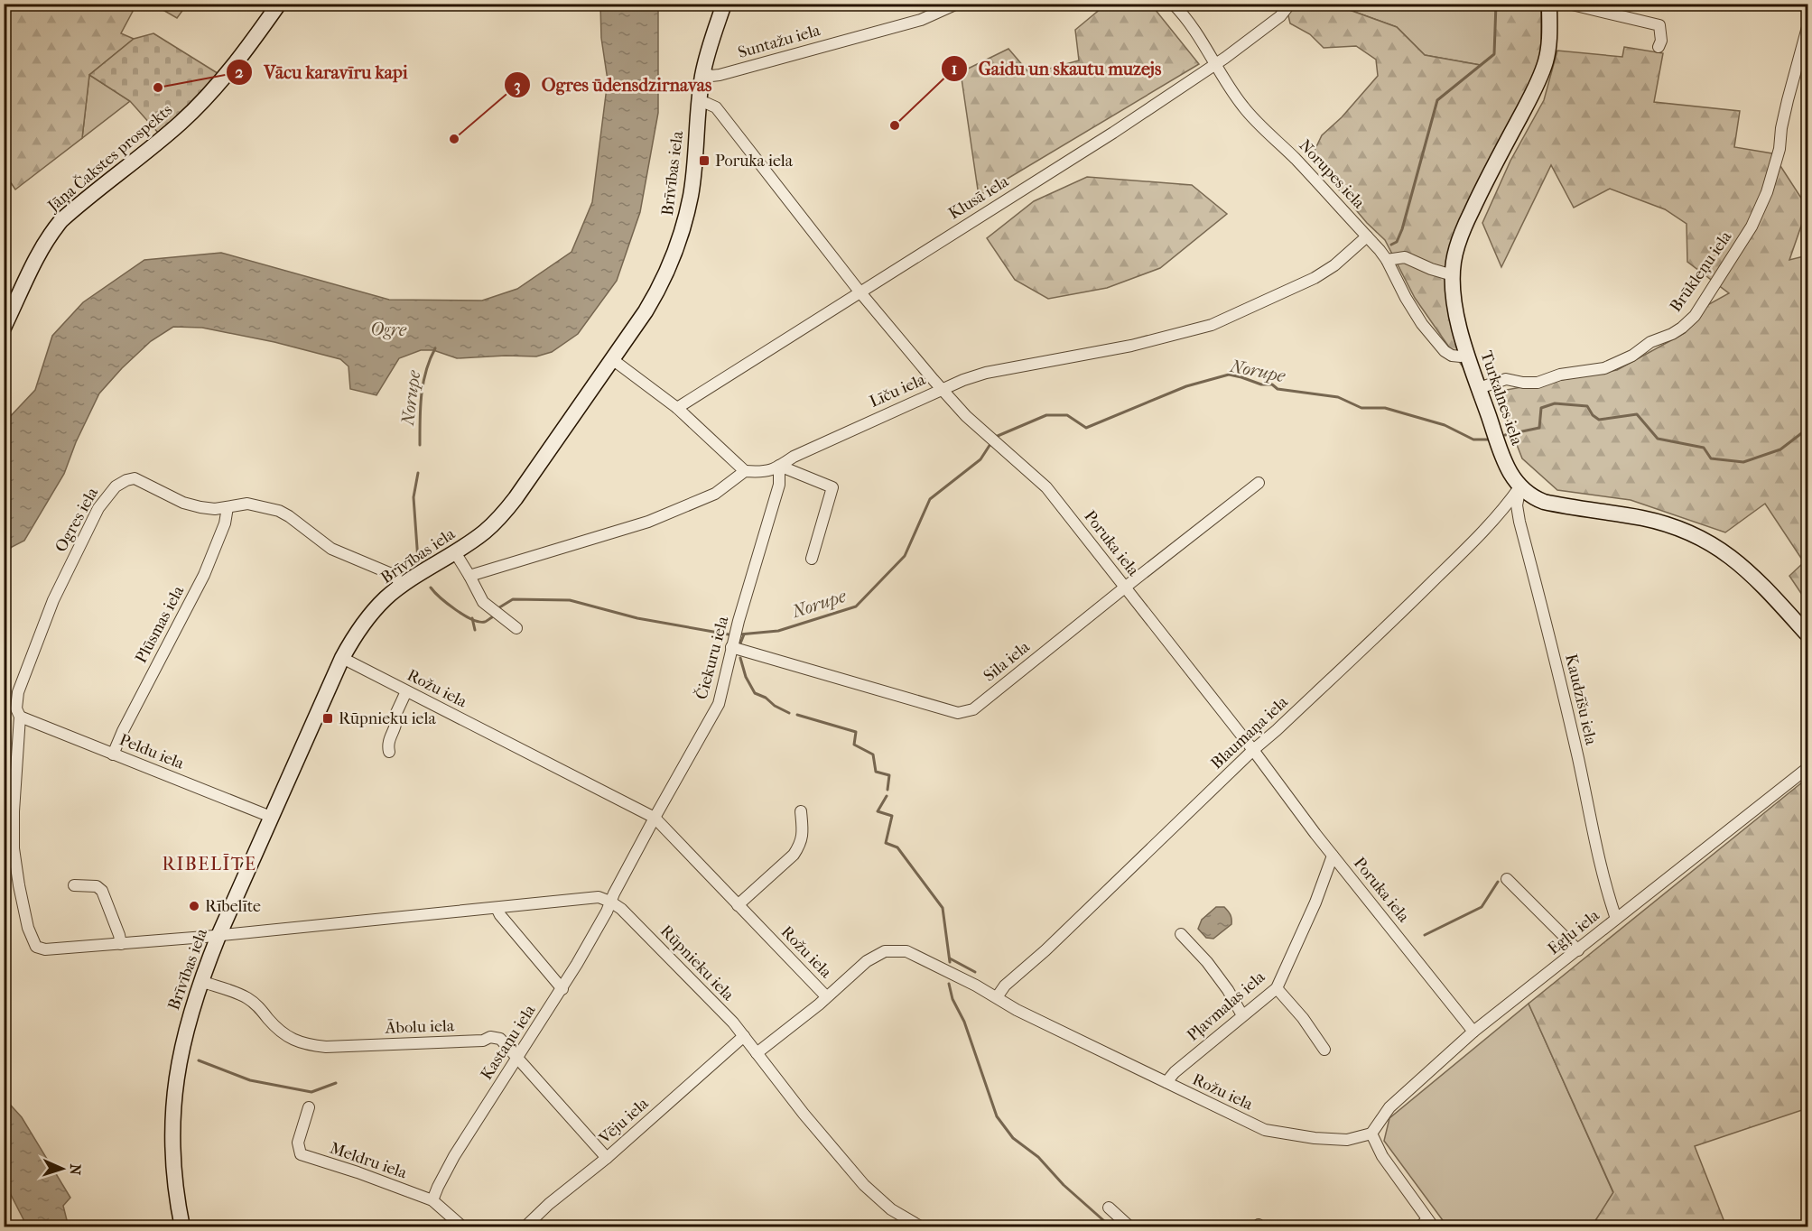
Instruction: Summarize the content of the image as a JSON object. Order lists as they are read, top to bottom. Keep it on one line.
{"streets":{"main road":["Jāņa Čakstes prospekts","Brīvības iela","Turkalnes iela"],"street":["Suntažu iela","Norupes iela","Klusā iela","Brūkleņu iela","Līču iela","Ogres iela","Poruka iela","Plūsmas iela","Čiekuru iela","Sila iela","Rožu iela","Kaudzīšu iela","Blaumaņa iela","Peldu iela","Egļu iela","Rūpnieku iela","Pļavmalas iela","Ābolu iela","Kastaņu iela","Vēju iela","Meldru iela"]},"crossings":[["Suntažu iela","Brīvības iela"],["Brīvības iela","Ogres iela"],["Brīvības iela","Poruka iela"],["Brīvības iela","Rožu iela"],["Brīvības iela","Peldu iela"],["Brīvības iela","Ābolu iela"],["Norupes iela","Klusā iela"],["Norupes iela","Līču iela"],["Norupes iela","Turkalnes iela"],["Klusā iela","Poruka iela"],["Brūkleņu iela","Turkalnes iela"],["Līču iela","Poruka iela"],["Līču iela","Čiekuru iela"],["Turkalnes iela","Kaudzīšu iela"],["Turkalnes iela","Blaumaņa iela"],["Ogres iela","Plūsmas iela"],["Ogres iela","Peldu iela"],["Poruka iela","Sila iela"],["Poruka iela","Blaumaņa iela"],["Poruka iela","Egļu iela"],["Poruka iela","Pļavmalas iela"],["Plūsmas iela","Peldu iela"],["Čiekuru iela","Sila iela"],["Čiekuru iela","Rožu iela"],["Čiekuru iela","Rūpnieku iela"],["Čiekuru iela","Kastaņu iela"],["Rožu iela","Blaumaņa iela"],["Rožu iela","Egļu iela"],["Rožu iela","Pļavmalas iela"],["Kaudzīšu iela","Blaumaņa iela"],["Kaudzīšu iela","Egļu iela"],["Rūpnieku iela","Kastaņu iela"],["Rūpnieku iela","Vēju iela"],["Ābolu iela","Kastaņu iela"],["Ābolu iela","Vēju iela"],["Kastaņu iela","Meldru iela"]],"districts":["RIBELĪTE"],"water":["Ogre","Norupe"],"places":{"other":["Vācu karavīru kapi","Gaidu un skautu muzejs","Ogres ūdensdzirnavas","Rībelīte"],"transit":["Poruka iela","Rūpnieku iela"]},"north":"right"}
